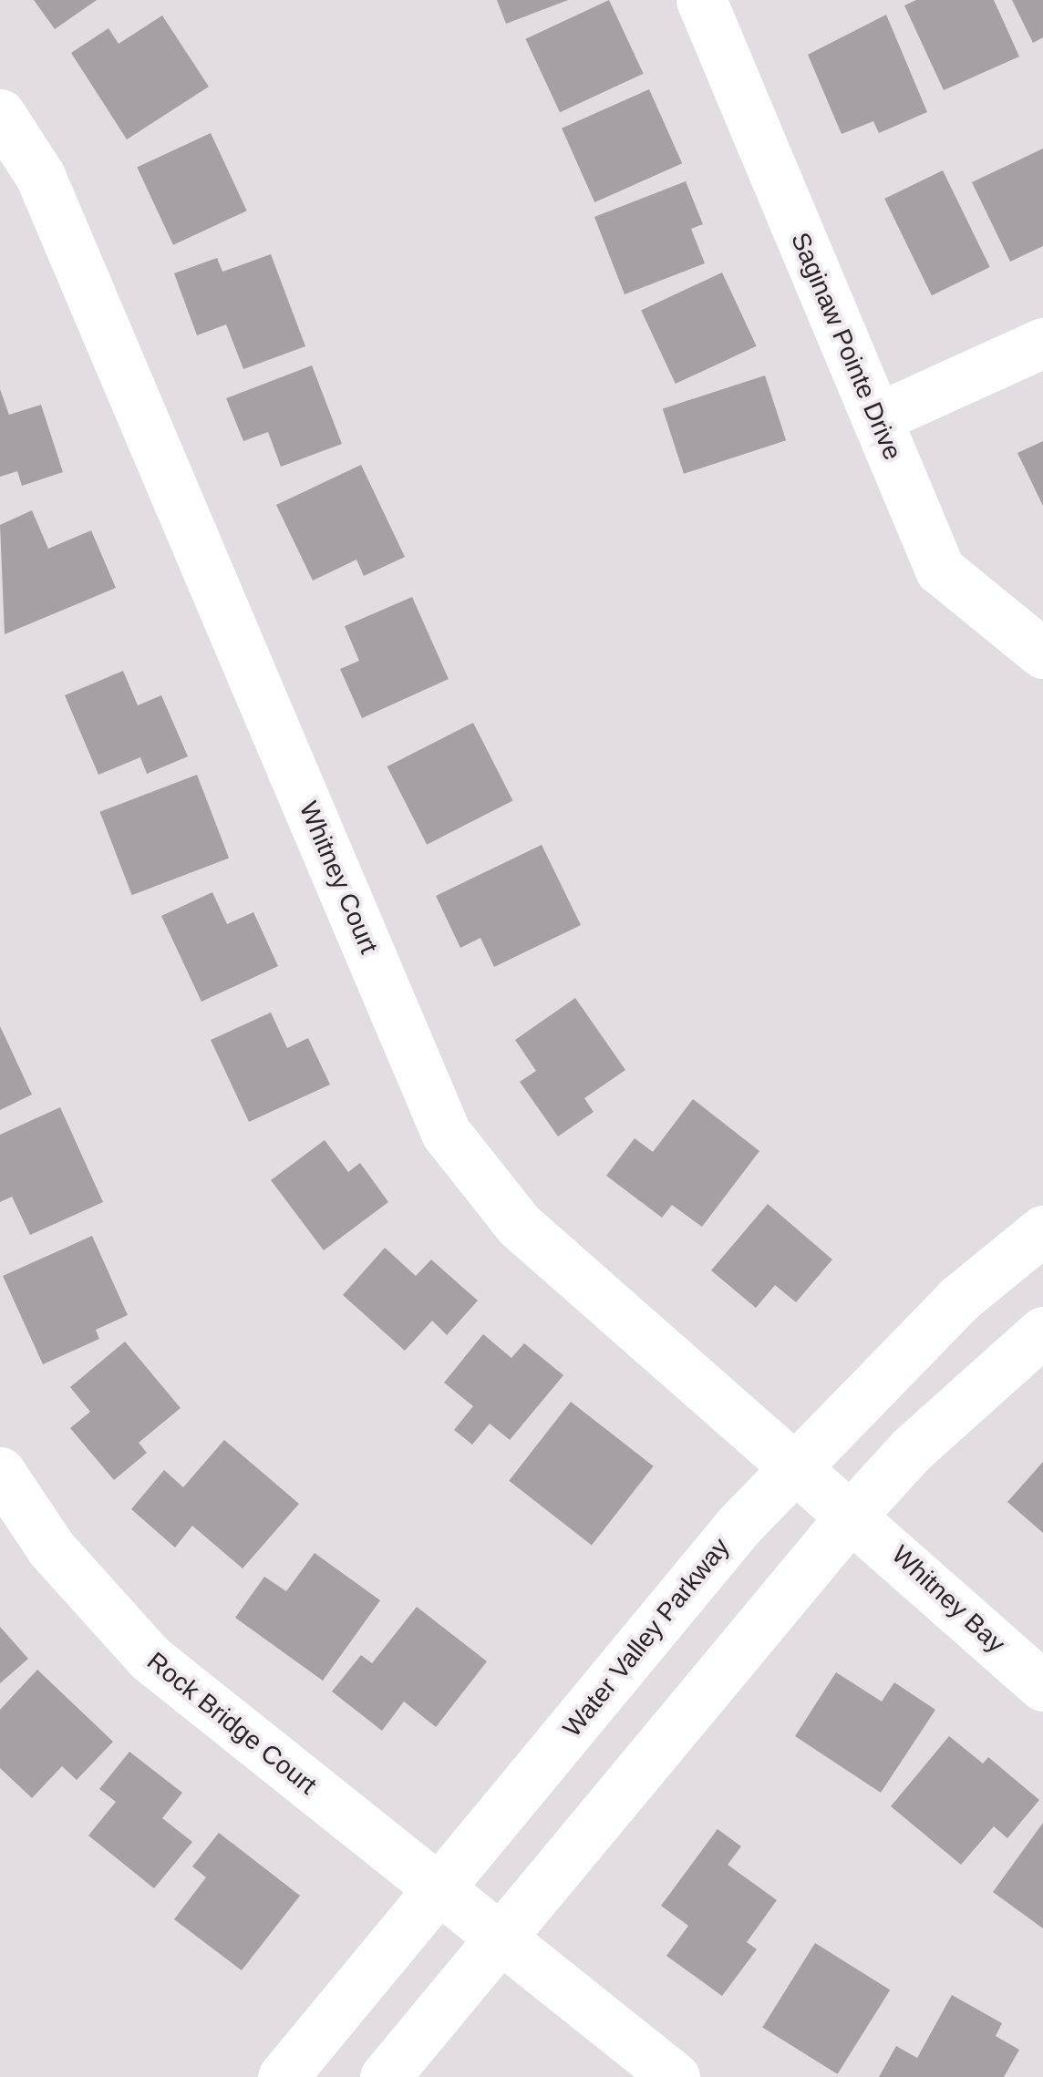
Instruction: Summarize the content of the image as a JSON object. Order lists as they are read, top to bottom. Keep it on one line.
{"streets":{"street":["Saginaw Pointe Drive","Whitney Court","Whitney Bay","Water Valley Parkway","Rock Bridge Court"]},"crossings":[["Whitney Court","Whitney Bay"],["Whitney Court","Water Valley Parkway"],["Water Valley Parkway","Rock Bridge Court"]]}
